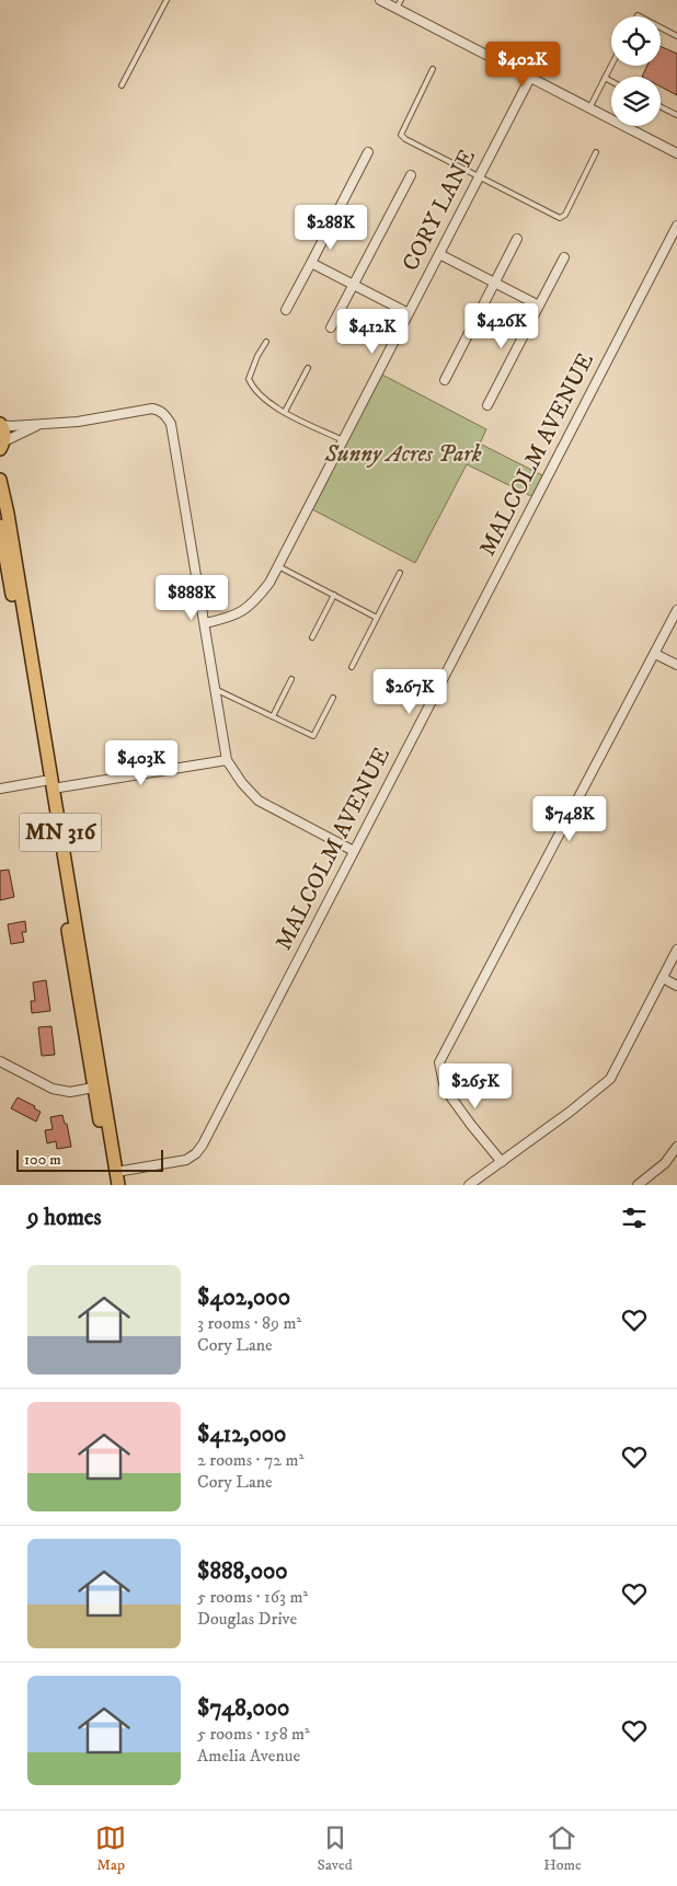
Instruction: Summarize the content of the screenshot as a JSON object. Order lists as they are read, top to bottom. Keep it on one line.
{"streets":{"main road":["MN 316"],"street":["CORY LANE","MALCOLM AVENUE"]},"crossings":[["MALCOLM AVENUE","MN 316"]],"parks":["Sunny Acres Park"],"scale_bar":"100 m","page":{"price":["$402K","$288K","$426K","$412K","$888K","$267K","$403K","$748K","$265K"],"scale":"100 m","heading":"9 homes","list":[{"name":"$402,000","note":"3 rooms · 89 m² · Cory Lane"},{"name":"$412,000","note":"2 rooms · 72 m² · Cory Lane"},{"name":"$888,000","note":"5 rooms · 163 m² · Douglas Drive"},{"name":"$748,000","note":"5 rooms · 158 m² · Amelia Avenue"}],"tabs":["Map","Saved","Home"]}}
